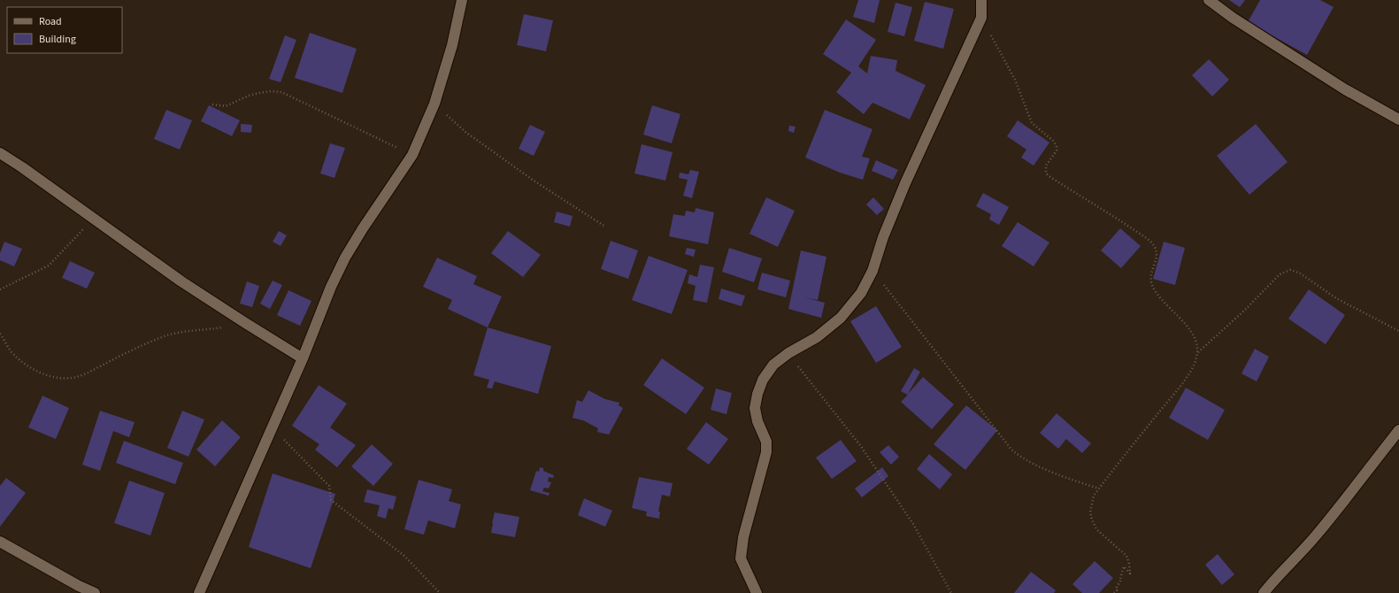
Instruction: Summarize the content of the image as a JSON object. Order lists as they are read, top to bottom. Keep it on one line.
{"legend":["Road","Building"]}
